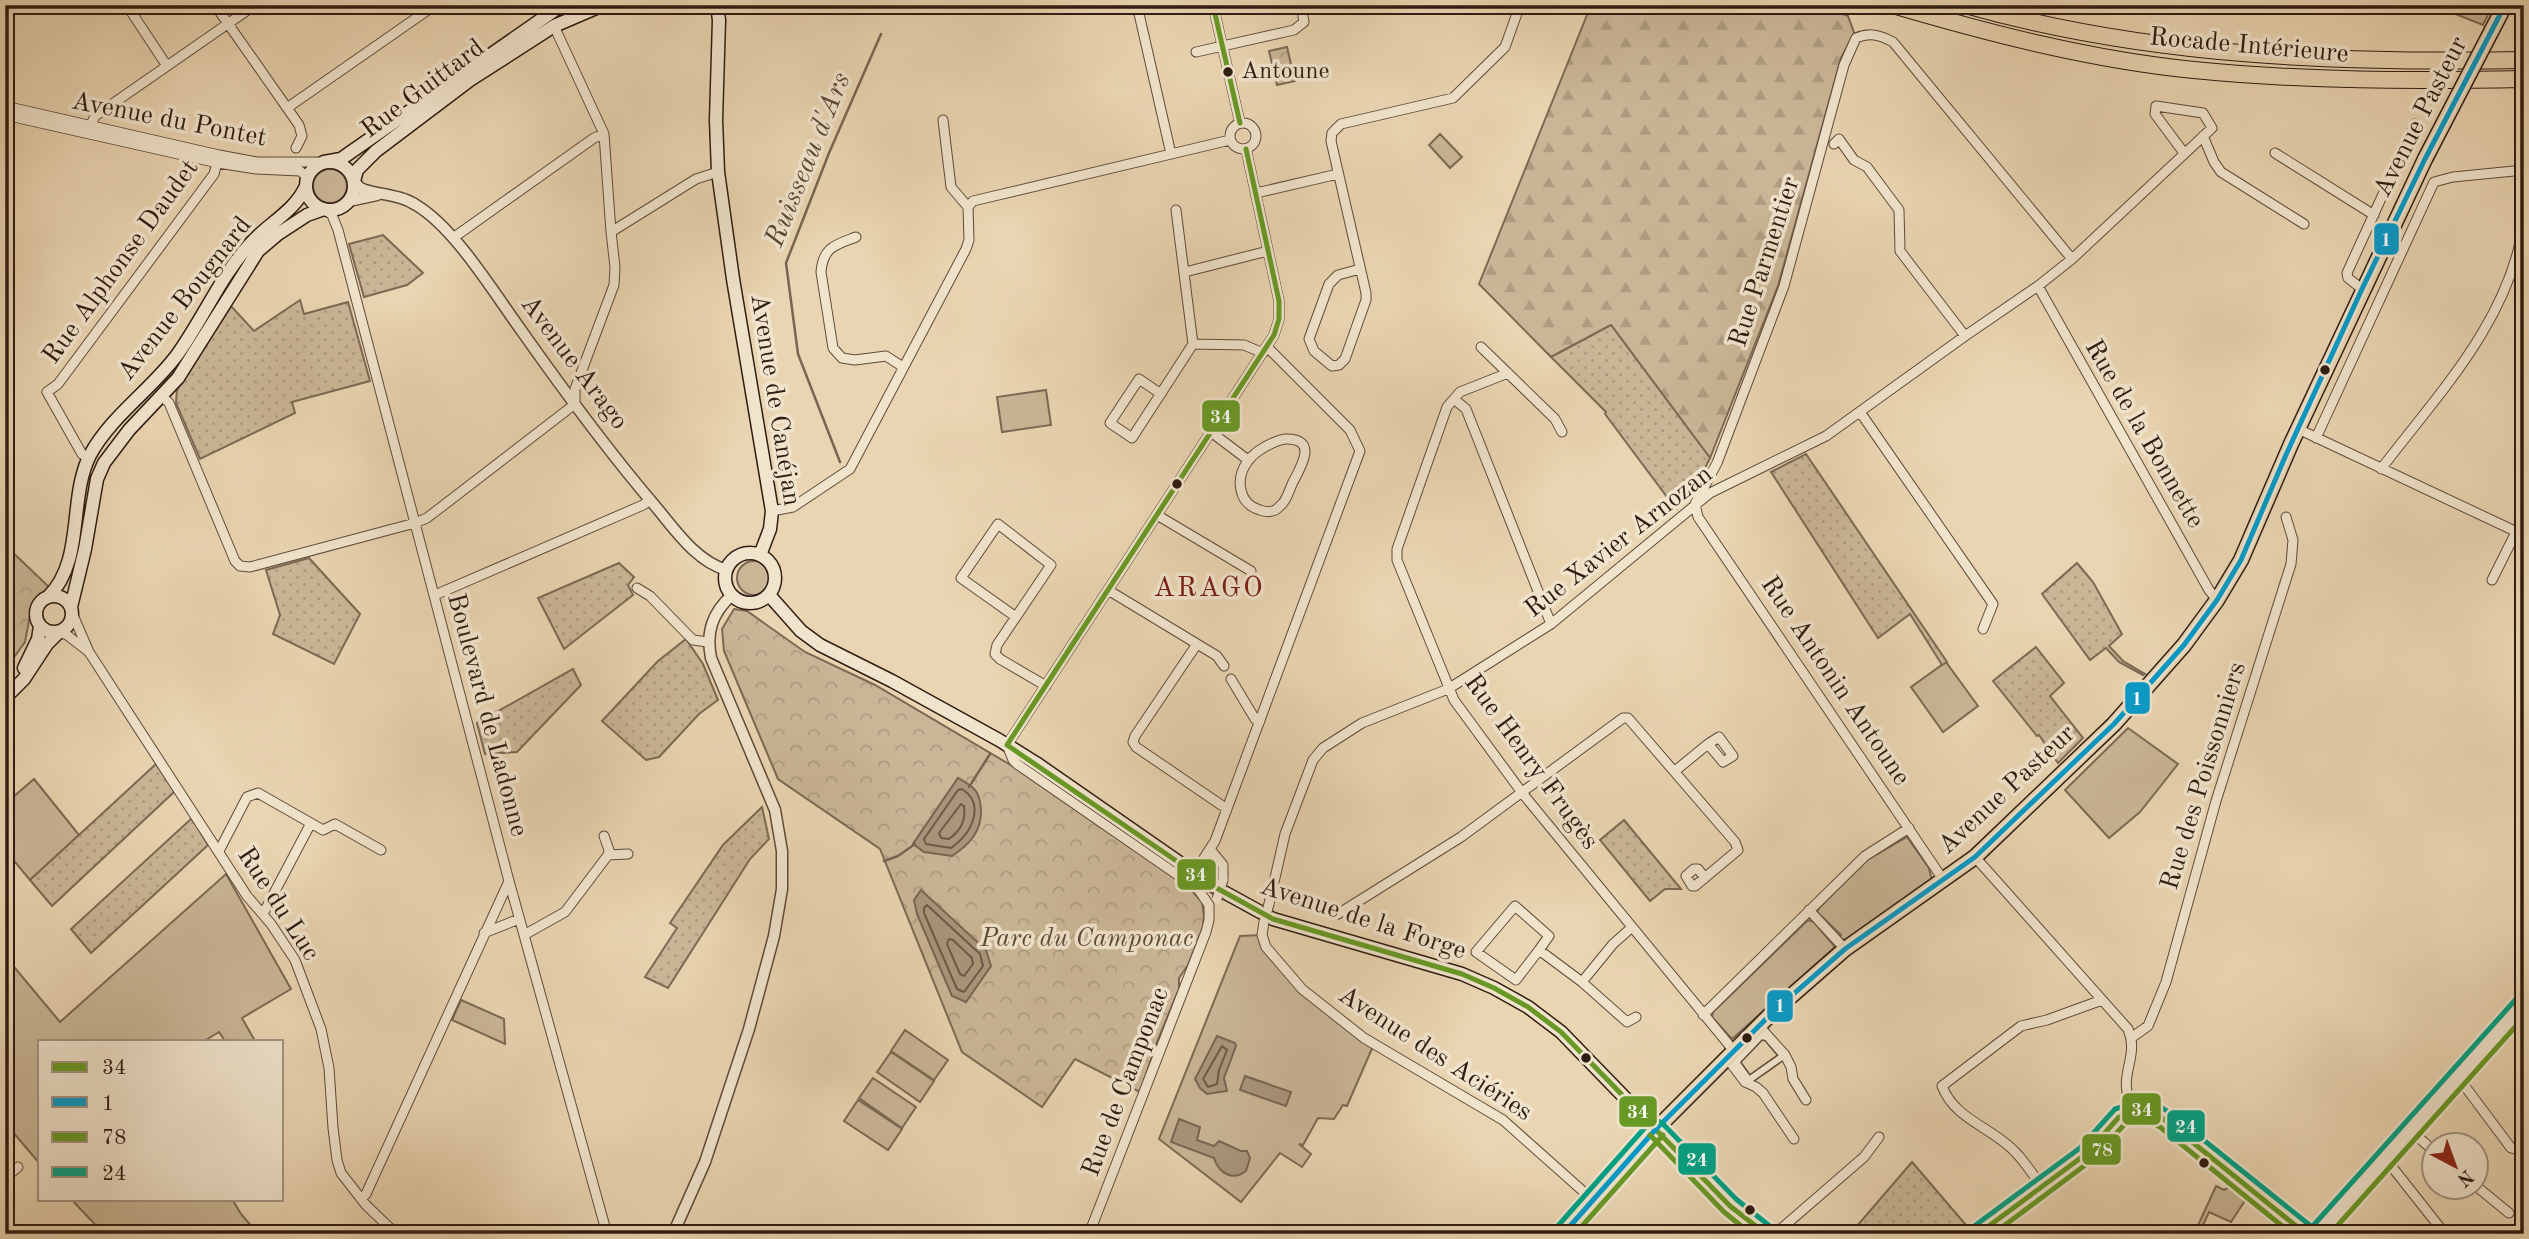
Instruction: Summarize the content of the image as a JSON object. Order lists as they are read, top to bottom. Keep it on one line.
{"streets":{"highway":["Rocade Intérieure"],"main road":["Rue Guittard","Avenue Pasteur","Avenue Bougnard","Avenue de Canéjan","Avenue de la Forge"],"street":["Avenue du Pontet","Rue Alphonse Daudet","Rue Parmentier","Avenue Arago","Rue de la Bonnette","Rue Xavier Arnozan","Rue Antonin Antoune","Boulevard de Ladonne","Rue Henry Frugès","Rue des Poissonniers","Rue du Luc","Avenue des Aciéries","Rue de Camponac"]},"crossings":[["Rue Guittard","Avenue du Pontet"],["Rue Guittard","Avenue Bougnard"],["Rue Guittard","Avenue Arago"],["Rue Guittard","Boulevard de Ladonne"],["Avenue Pasteur","Rue de la Bonnette"],["Avenue Pasteur","Rue Antonin Antoune"],["Avenue Pasteur","Rue Henry Frugès"],["Avenue Pasteur","Avenue de la Forge"],["Avenue Pasteur","Avenue des Aciéries"],["Avenue du Pontet","Rue Alphonse Daudet"],["Avenue du Pontet","Avenue Bougnard"],["Avenue du Pontet","Avenue Arago"],["Avenue du Pontet","Boulevard de Ladonne"],["Rue Alphonse Daudet","Avenue Bougnard"],["Rue Parmentier","Rue Xavier Arnozan"],["Rue Parmentier","Rue Antonin Antoune"],["Avenue Bougnard","Avenue Arago"],["Avenue Bougnard","Boulevard de Ladonne"],["Avenue Bougnard","Rue du Luc"],["Avenue Arago","Avenue de Canéjan"],["Avenue Arago","Boulevard de Ladonne"],["Rue de la Bonnette","Rue Xavier Arnozan"],["Rue Xavier Arnozan","Rue Antonin Antoune"],["Rue Xavier Arnozan","Rue Henry Frugès"],["Rue Xavier Arnozan","Avenue des Aciéries"]],"districts":["ARAGO"],"water":["Ruisseau d'Ars"],"parks":["Parc du Camponac"],"places":["Antoune"],"lines":["transit line 34","transit line 1","transit line 24","transit line 78"],"legend":["34","1","78","24"],"north":"bottom right"}
